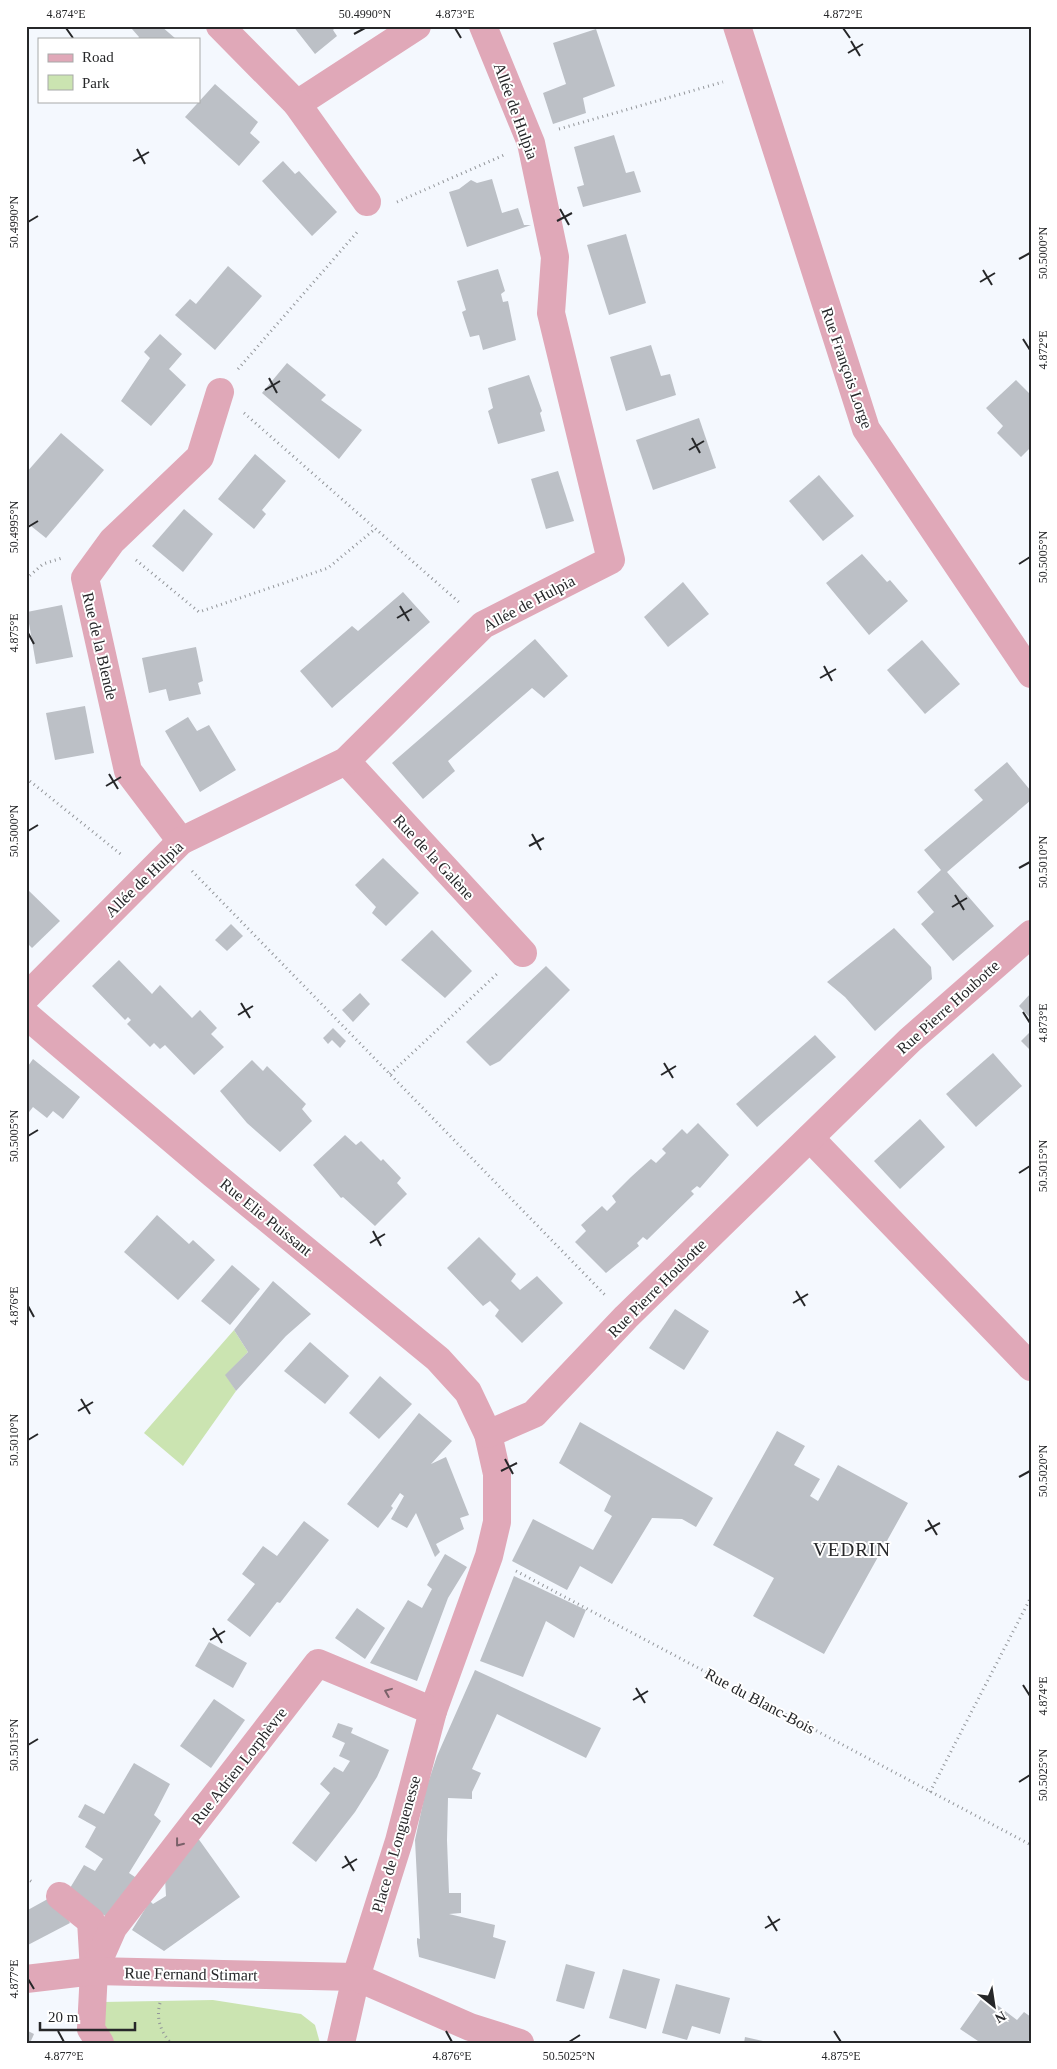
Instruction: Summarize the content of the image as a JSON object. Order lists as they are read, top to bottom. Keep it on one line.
{"streets":{"street":["Allée de Hulpia","Rue François Lorge","Rue de la Blende","Rue de la Galène","Rue Pierre Houbotte","Rue Elie Puissant","Rue Adrien Lorphèvre","Place de Longuenesse","Rue Fernand Stimart"],"path":["Rue du Blanc-Bois"]},"crossings":[["Allée de Hulpia","Rue de la Blende"],["Allée de Hulpia","Rue de la Galène"],["Rue Pierre Houbotte","Rue Elie Puissant"],["Rue Adrien Lorphèvre","Place de Longuenesse"],["Rue Adrien Lorphèvre","Rue Fernand Stimart"],["Place de Longuenesse","Rue Fernand Stimart"]],"one_way":["Rue Adrien Lorphèvre"],"districts":["VEDRIN"],"legend":["Road","Park"],"scale_bar":"20 m","north":"bottom right","coordinates":["4.874°E","50.4990°N","4.873°E","4.872°E","50.5000°N","50.4995°N","50.5005°N","4.875°E","50.5010°N","50.5015°N","4.876°E","50.5020°N","50.5025°N","4.877°E"]}
